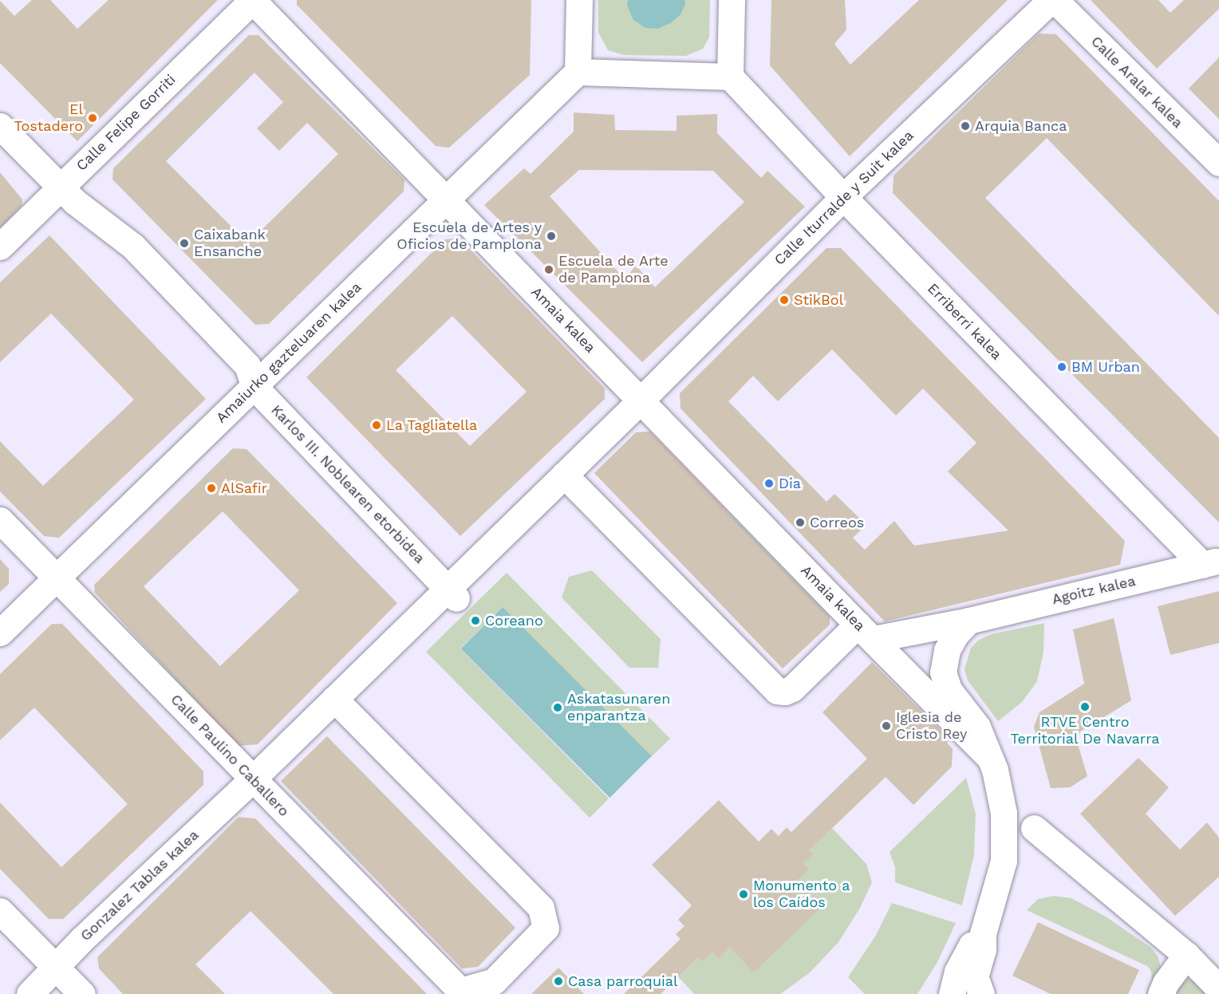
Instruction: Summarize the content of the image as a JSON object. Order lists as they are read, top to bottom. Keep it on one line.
{"streets":{"street":["Calle Aralar kalea","Calle Felipe Gorriti","Calle Iturralde y Suit kalea","Amaia kalea","Erriberri kalea","Amaiurko gazteluaren kalea","Karlos III. Noblearen etorbidea","Agoitz kalea","Calle Paulino Caballero","Gonzalez Tablas kalea"]},"crossings":[["Calle Felipe Gorriti","Amaia kalea"],["Calle Felipe Gorriti","Karlos III. Noblearen etorbidea"],["Calle Iturralde y Suit kalea","Amaia kalea"],["Calle Iturralde y Suit kalea","Erriberri kalea"],["Amaia kalea","Amaiurko gazteluaren kalea"],["Amaia kalea","Agoitz kalea"],["Erriberri kalea","Agoitz kalea"],["Amaiurko gazteluaren kalea","Karlos III. Noblearen etorbidea"],["Amaiurko gazteluaren kalea","Calle Paulino Caballero"],["Calle Paulino Caballero","Gonzalez Tablas kalea"]],"places":["El Tostadero","Arquia Banca","Escuela de Artes y Oficios de Pamplona","Caixabank Ensanche","Escuela de Arte de Pamplona","StikBol","BM Urban","La Tagliatella","Dia","AlSafir","Correos","Coreano","RTVE Centro Territorial De Navarra","Askatasunaren enparantza","Iglesia de Cristo Rey","Monumento a los Caídos","Casa parroquial"]}
